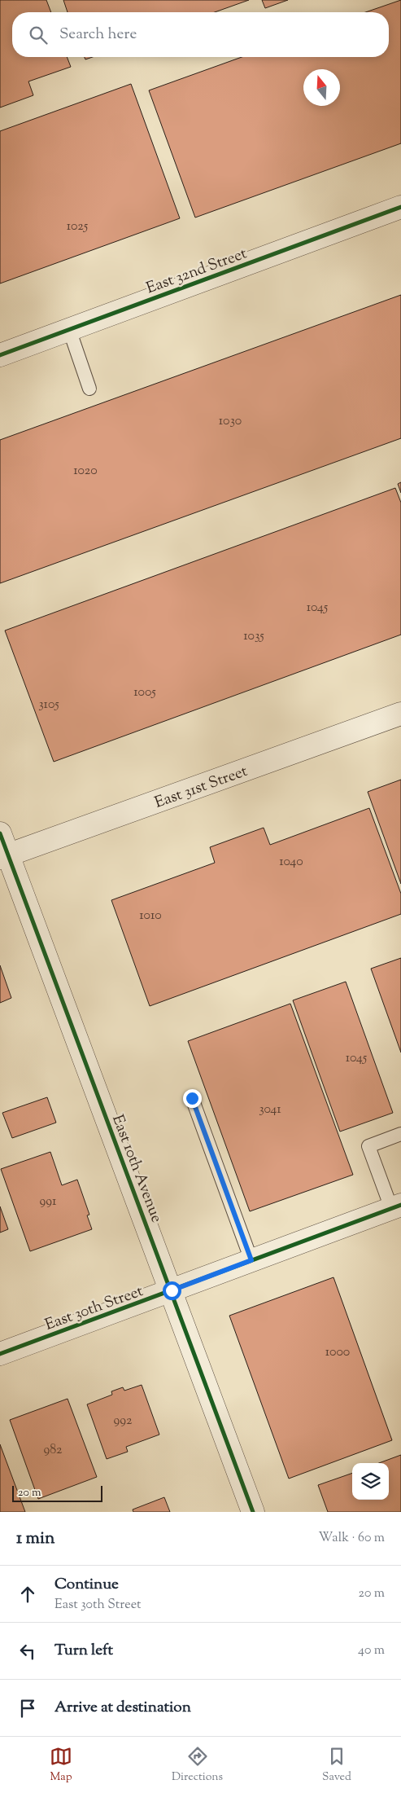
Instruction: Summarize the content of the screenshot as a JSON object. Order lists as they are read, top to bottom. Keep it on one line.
{"streets":{"street":["East 32nd Street","East 31st Street","East 10th Avenue","East 30th Street"]},"crossings":[["East 31st Street","East 10th Avenue"],["East 10th Avenue","East 30th Street"]],"house_numbers":["1025","1030","1020","1045","1035","1005","3105","1040","1010","1045","3041","991","1000","992","982"],"scale_bar":"20 m","north":"top","page":{"search":"Search here","scale":"20 m","heading":["1 min","Walk · 60 m"],"list":[["Continue","East 30th Street","20 m"],["Turn left","40 m"],"Arrive at destination"],"nav":["Map","Directions","Saved"]}}
